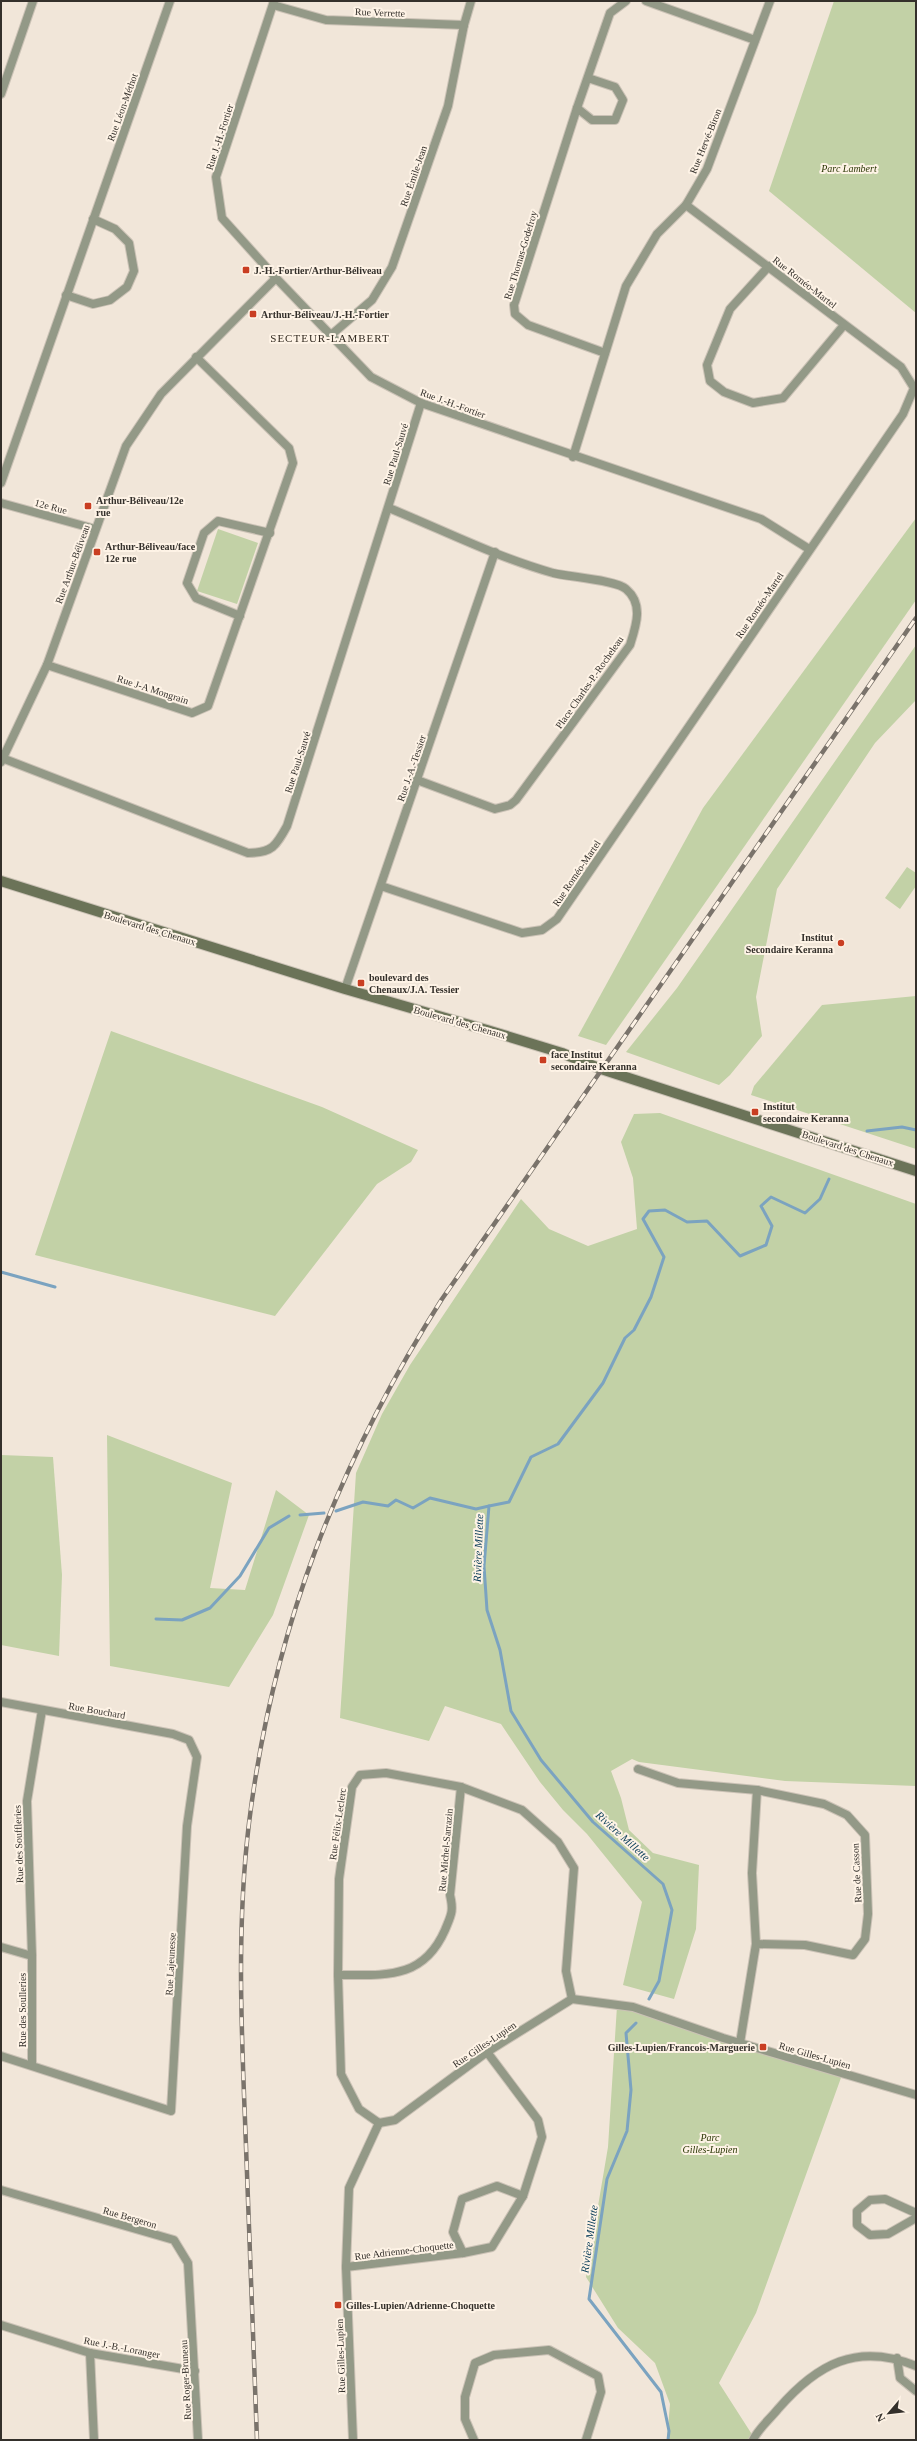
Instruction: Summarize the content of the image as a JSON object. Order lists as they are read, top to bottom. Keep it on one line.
{"streets":{"main road":["Boulevard des Chenaux"],"street":["Rue Verrette","Rue Léon-Méthot","Rue J.-H.-Fortier","Rue Hervé-Biron","Rue Émile-Jean","Rue Thomas-Godefroy","Rue Roméo-Martel","Rue Paul-Sauvé","12e Rue","Rue Arthur-Béliveau","Place Charles-P.-Rocheleau","Rue J-A Mongrain","Rue J.-A.-Tessier","Rue Bouchard","Rue Félix-Leclerc","Rue des Souffleries","Rue Michel-Sarrazin","Rue de Casson","Rue Lajeunesse","Rue des Soulleries","Rue Gilles-Lupien","Rue Bergeron","Rue Adrienne-Choquette","Rue J.-B.-Loranger","Rue Roger-Bruneau"]},"crossings":[["Rue Verrette","Rue J.-H.-Fortier"],["Rue Verrette","Rue Émile-Jean"],["Rue J.-H.-Fortier","Rue Hervé-Biron"],["Rue J.-H.-Fortier","Rue Émile-Jean"],["Rue J.-H.-Fortier","Rue Roméo-Martel"],["Rue J.-H.-Fortier","Rue Paul-Sauvé"],["Rue J.-H.-Fortier","Rue Arthur-Béliveau"],["Rue Hervé-Biron","Rue Thomas-Godefroy"],["Rue Hervé-Biron","Rue Roméo-Martel"],["Rue Roméo-Martel","Rue J.-A.-Tessier"],["Rue Paul-Sauvé","Rue Arthur-Béliveau"],["Rue Paul-Sauvé","Place Charles-P.-Rocheleau"],["12e Rue","Rue Arthur-Béliveau"],["Rue Arthur-Béliveau","Rue J-A Mongrain"],["Place Charles-P.-Rocheleau","Rue J.-A.-Tessier"],["Rue J.-A.-Tessier","Boulevard des Chenaux"],["Rue Bouchard","Rue des Souffleries"],["Rue Bouchard","Rue Lajeunesse"],["Rue Félix-Leclerc","Rue Michel-Sarrazin"],["Rue Félix-Leclerc","Rue Gilles-Lupien"],["Rue des Souffleries","Rue des Soulleries"],["Rue Lajeunesse","Rue des Soulleries"],["Rue Gilles-Lupien","Rue Adrienne-Choquette"],["Rue Bergeron","Rue Roger-Bruneau"],["Rue J.-B.-Loranger","Rue Roger-Bruneau"]],"districts":["SECTEUR-LAMBERT"],"water":["Rivière Millette"],"parks":["Parc Lambert","Parc Gilles-Lupien"],"places":{"transit":["J.-H.-Fortier/Arthur-Béliveau","Arthur-Béliveau/J.-H.-Fortier","Arthur-Béliveau/12e rue","Arthur-Béliveau/face 12e rue","boulevard des Chenaux/J.A. Tessier","face Institut secondaire Keranna","Institut secondaire Keranna","Gilles-Lupien/Francois-Marguerie","Gilles-Lupien/Adrienne-Choquette"],"other":["Institut Secondaire Keranna"]},"north":"bottom left"}
